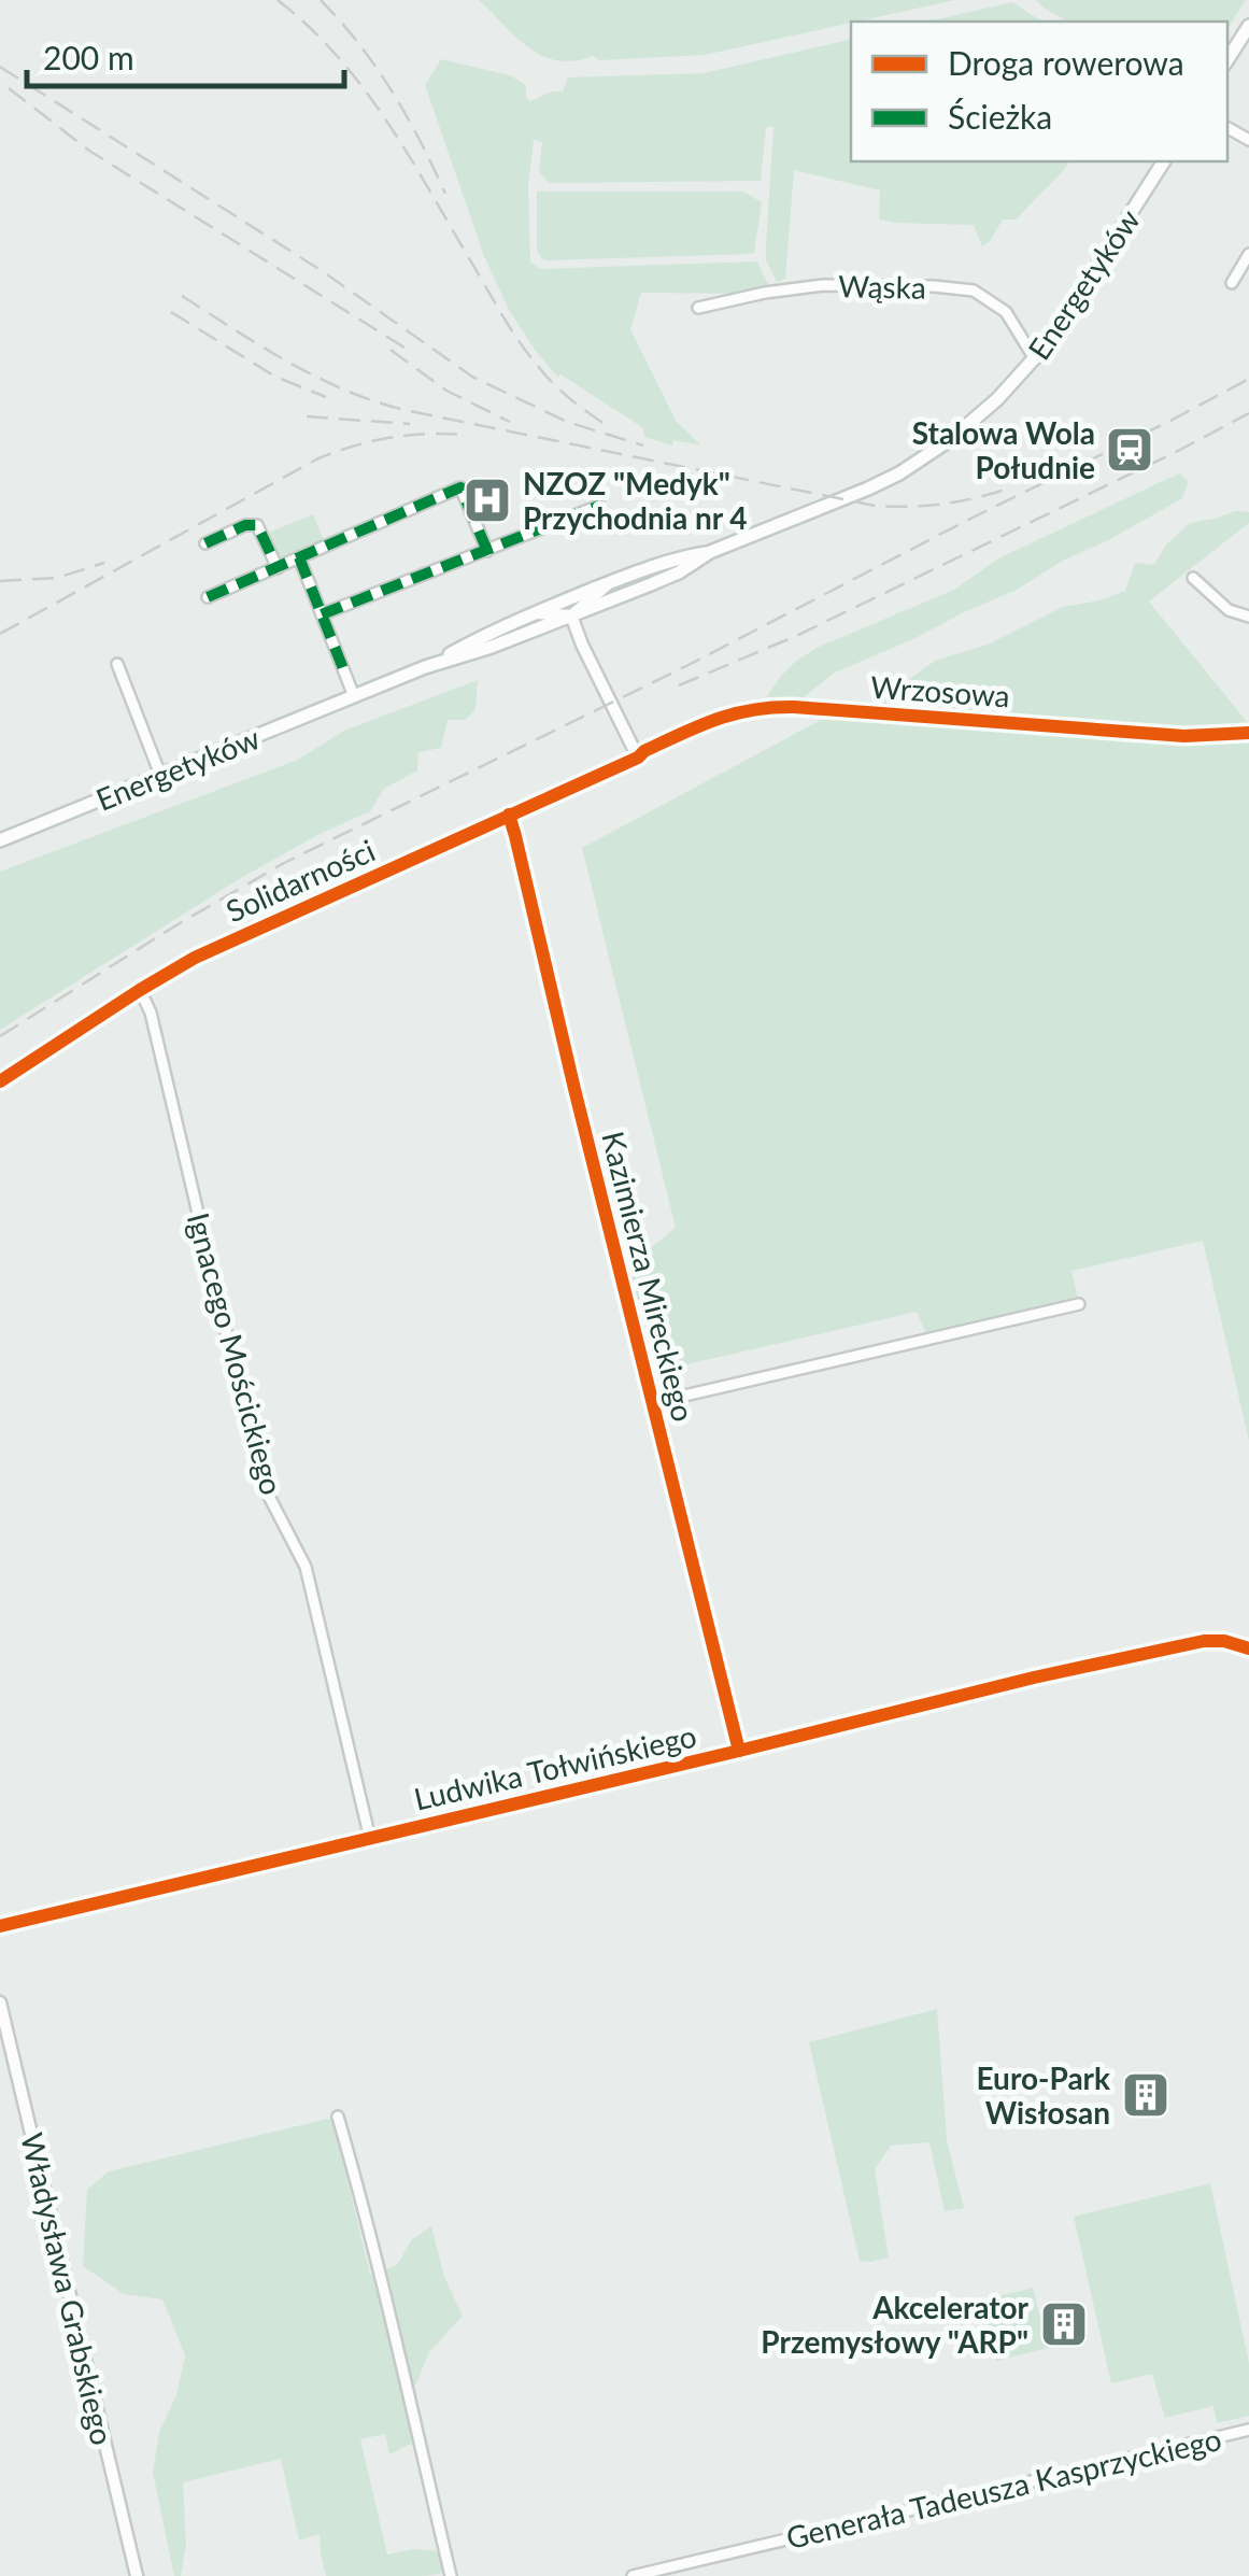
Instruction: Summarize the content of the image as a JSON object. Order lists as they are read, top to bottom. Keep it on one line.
{"streets":{"main road":["Energetyków"],"street":["Wąska","Wrzosowa","Solidarności","Kazimierza Mireckiego","Ignacego Mościckiego","Ludwika Tołwińskiego","Władysława Grabskiego","Generała Tadeusza Kasprzyckiego"]},"crossings":[["Energetyków","Wąska"],["Wrzosowa","Solidarności"],["Solidarności","Kazimierza Mireckiego"],["Solidarności","Ignacego Mościckiego"],["Kazimierza Mireckiego","Ludwika Tołwińskiego"],["Ignacego Mościckiego","Ludwika Tołwińskiego"]],"places":{"station":["Stalowa Wola Południe"],"hospital":["NZOZ \"Medyk\" Przychodnia nr 4"],"building":["Euro-Park Wisłosan","Akcelerator Przemysłowy \"ARP\""]},"legend":["Droga rowerowa","Ścieżka"],"scale_bar":"200 m"}
